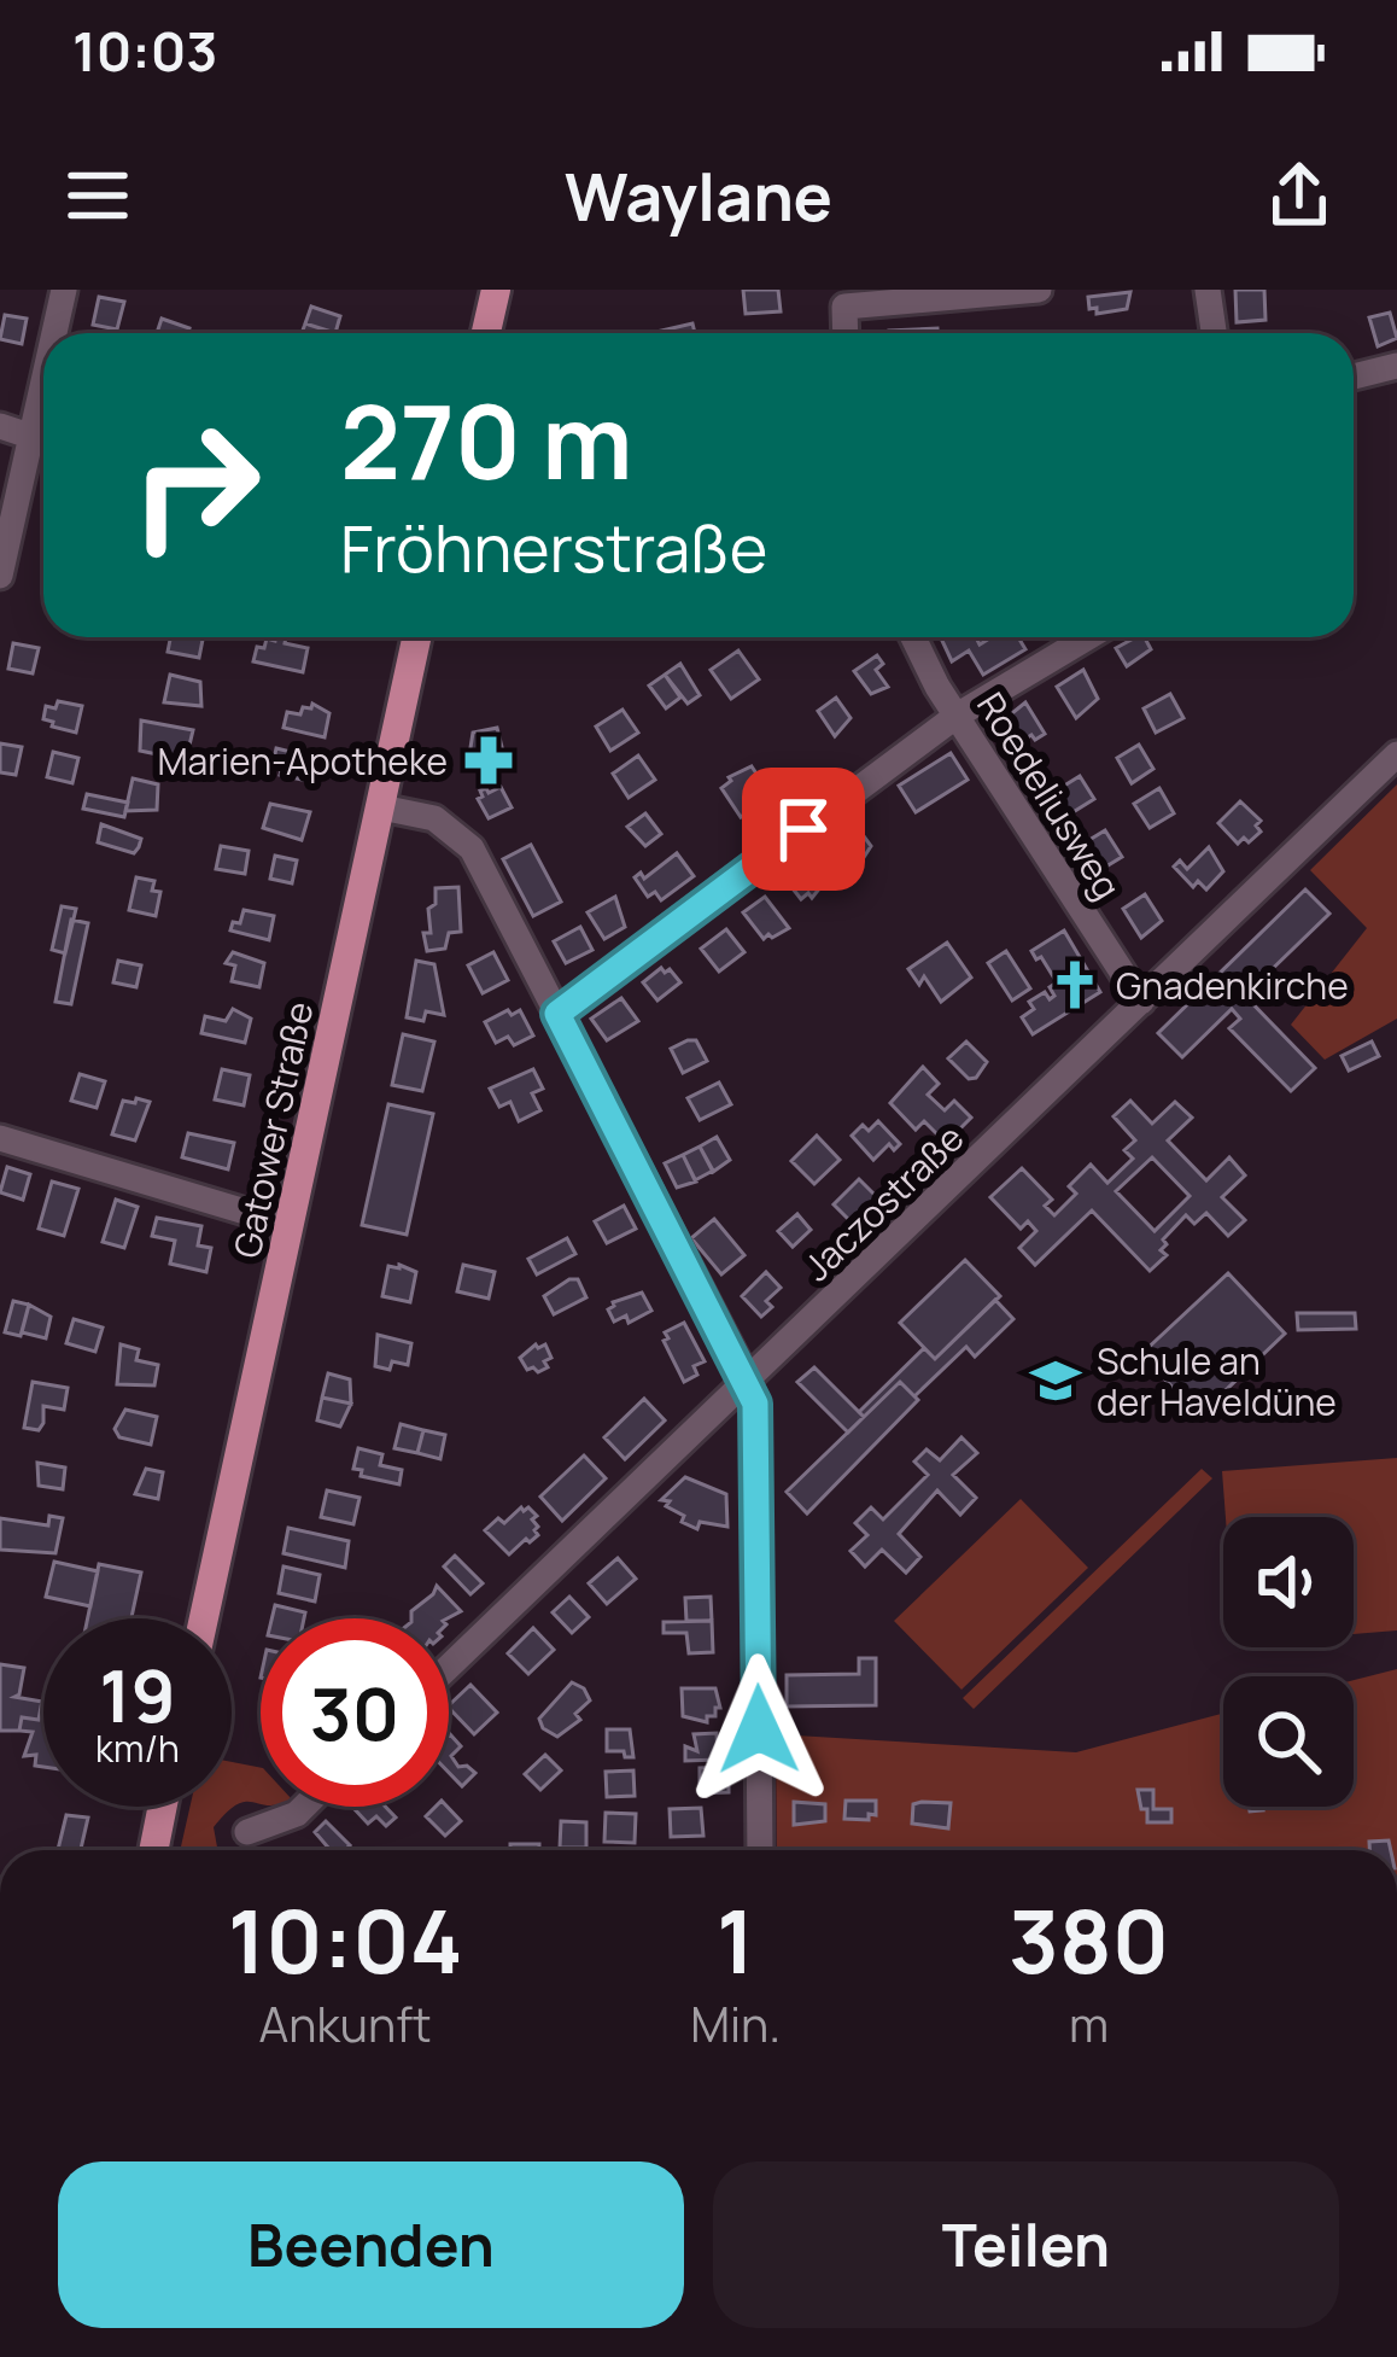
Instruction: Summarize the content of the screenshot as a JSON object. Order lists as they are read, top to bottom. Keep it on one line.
{"streets":{"main road":["Gatower Straße"],"street":["Roedeliusweg","Jaczostraße"]},"crossings":[["Roedeliusweg","Jaczostraße"]],"places":{"pharmacy":["Marien-Apotheke"],"church":["Gnadenkirche"],"school or university":["Schule an der Haveldüne"]},"page":{"status":"10:03","header":"Waylane","turn":["270 m","Fröhnerstraße"],"speed":"19 km/h","limit":"30","eta":["10:04","Ankunft","1","Min.","380","m"],"buttons":["Beenden","Teilen"]}}
